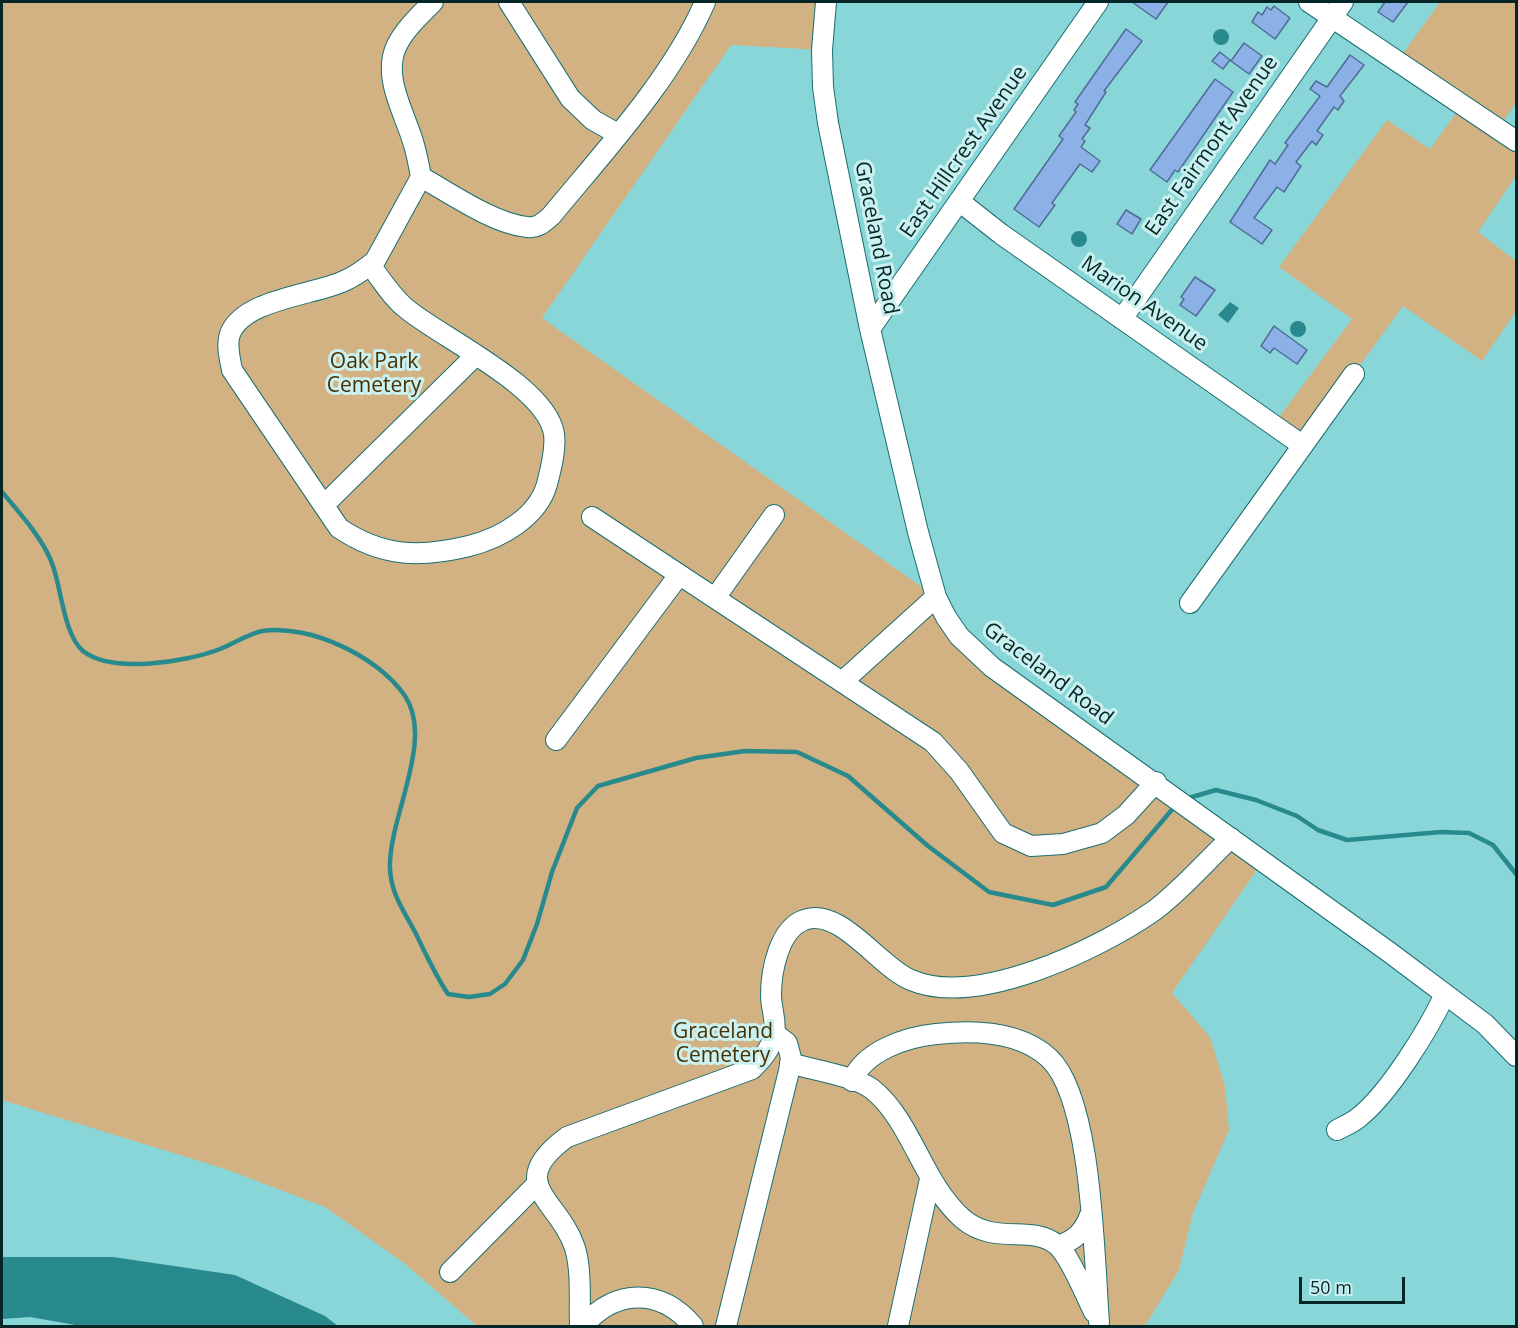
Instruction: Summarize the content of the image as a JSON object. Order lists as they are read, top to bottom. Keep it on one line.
{"streets":{"street":["East Fairmont Avenue","East Hillcrest Avenue","Graceland Road","Marion Avenue"]},"crossings":[["East Fairmont Avenue","Marion Avenue"],["East Hillcrest Avenue","Graceland Road"],["East Hillcrest Avenue","Marion Avenue"]],"parks":["Oak Park Cemetery","Graceland Cemetery"],"scale_bar":"50 m"}
